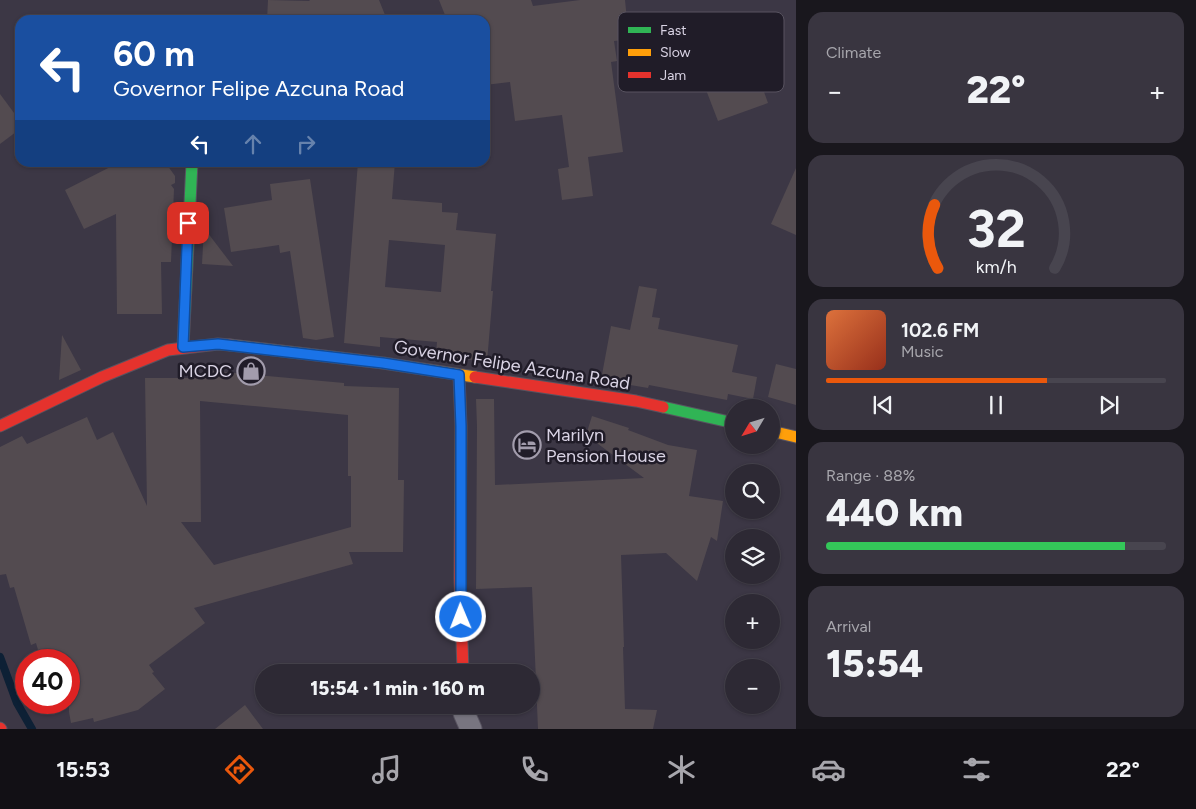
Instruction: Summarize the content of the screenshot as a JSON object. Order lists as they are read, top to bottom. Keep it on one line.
{"streets":{"street":["Governor Felipe Azcuna Road"]},"places":{"shop":["MCDC"],"hotel":["Marilyn Pension House"]},"legend":["Fast","Slow","Jam"],"north":"bottom left","page":{"tile":["Climate",["Range · 88%","440 km"],["Arrival","15:54"]],"turn":["60 m","Governor Felipe Azcuna Road"],"heat":["−","22°","+"],"song":["102.6 FM","Music"],"map_buttons":["+","−"],"limit":"40","trip":"15:54 · 1 min · 160 m","tabs":["15:53","22°"],"gauge":["32","km/h"]}}
